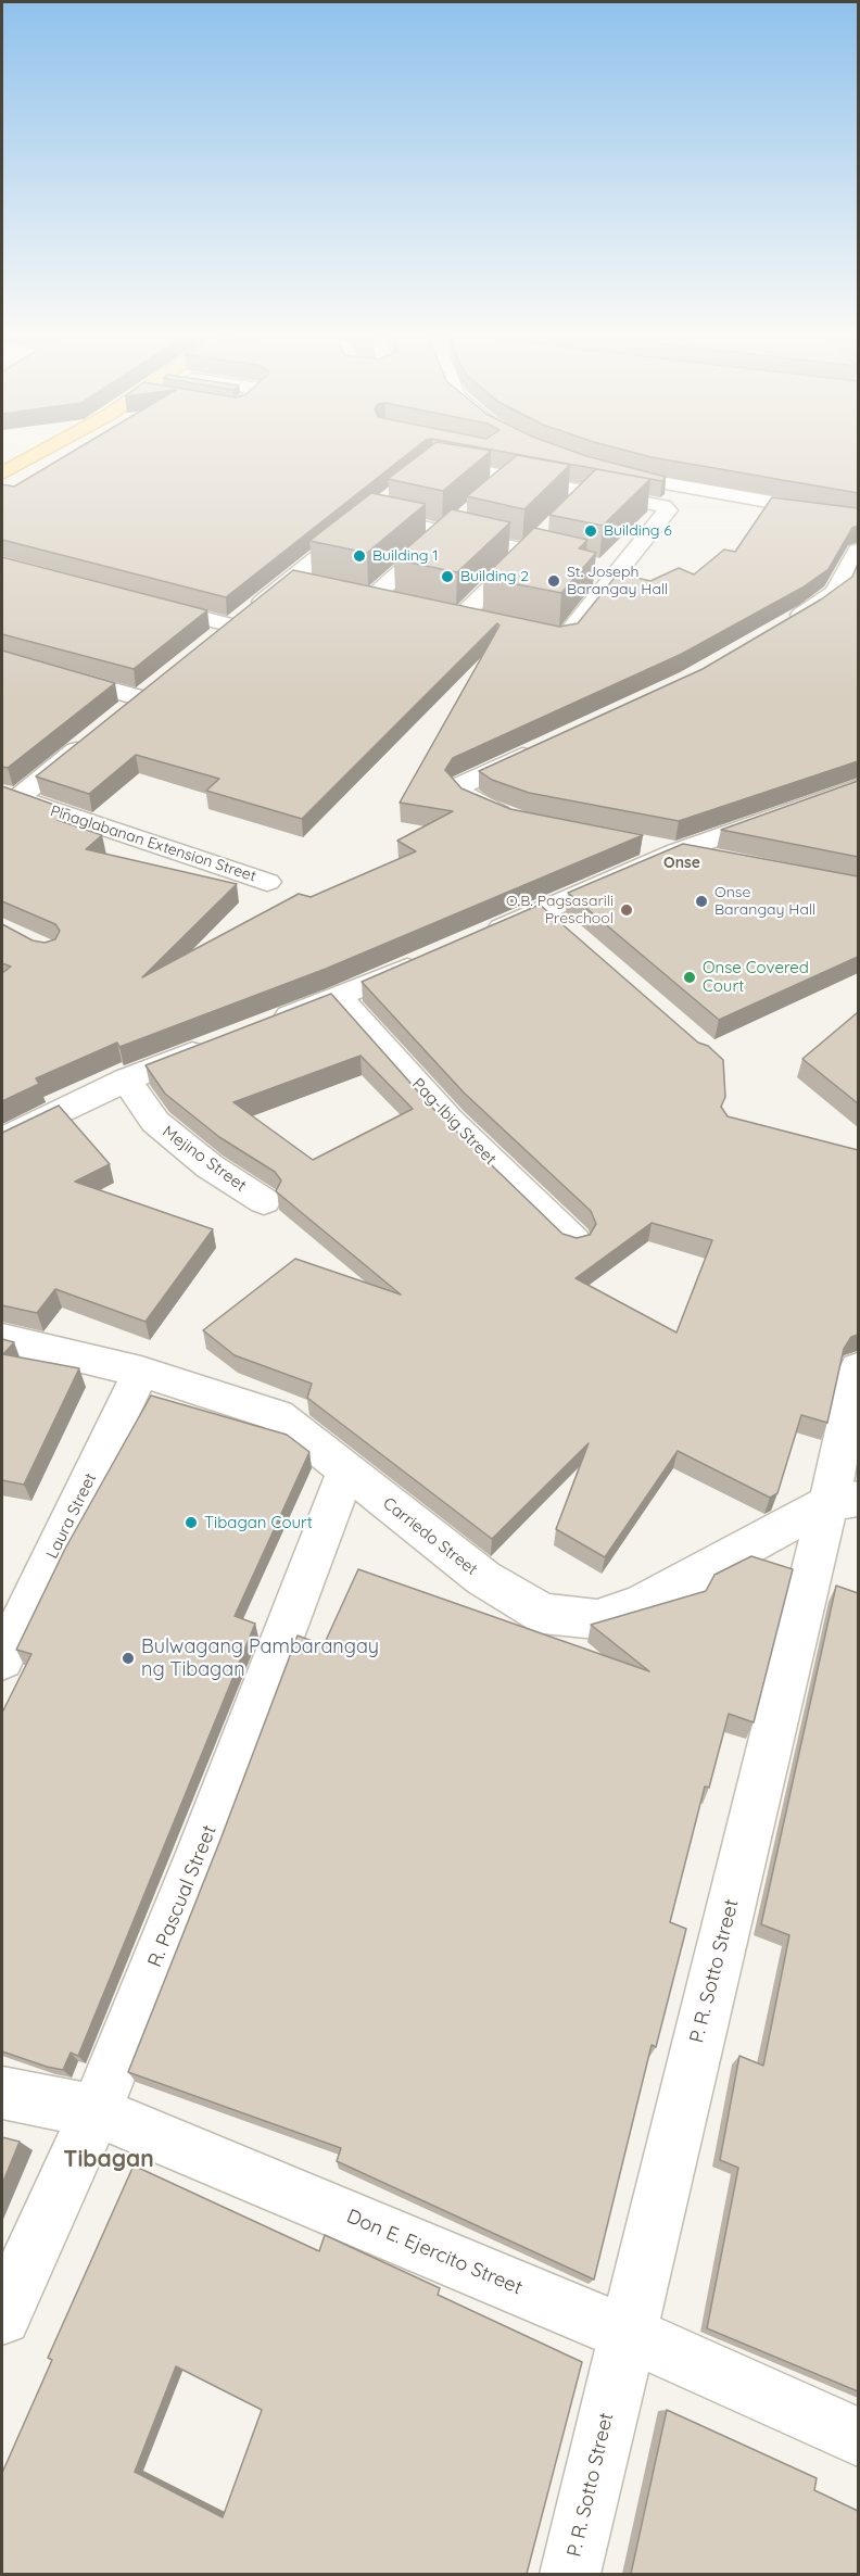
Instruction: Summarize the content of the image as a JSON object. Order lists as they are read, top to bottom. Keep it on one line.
{"streets":{"street":["Pinaglabanan Extension Street","Pag-Ibig Street","Mejino Street","Laura Street","Carriedo Street","R. Pascual Street","P. R. Sotto Street","Don E. Ejercito Street"]},"crossings":[["Laura Street","Carriedo Street"],["Carriedo Street","R. Pascual Street"],["Carriedo Street","P. R. Sotto Street"],["R. Pascual Street","Don E. Ejercito Street"],["P. R. Sotto Street","Don E. Ejercito Street"]],"districts":["Onse","Tibagan"],"places":["Building 6","Building 1","Building 2","St. Joseph Barangay Hall","Onse Barangay Hall","O.B. Pagsasarili Preschool","Onse Covered Court","Tibagan Court","Bulwagang Pambarangay ng Tibagan"]}
